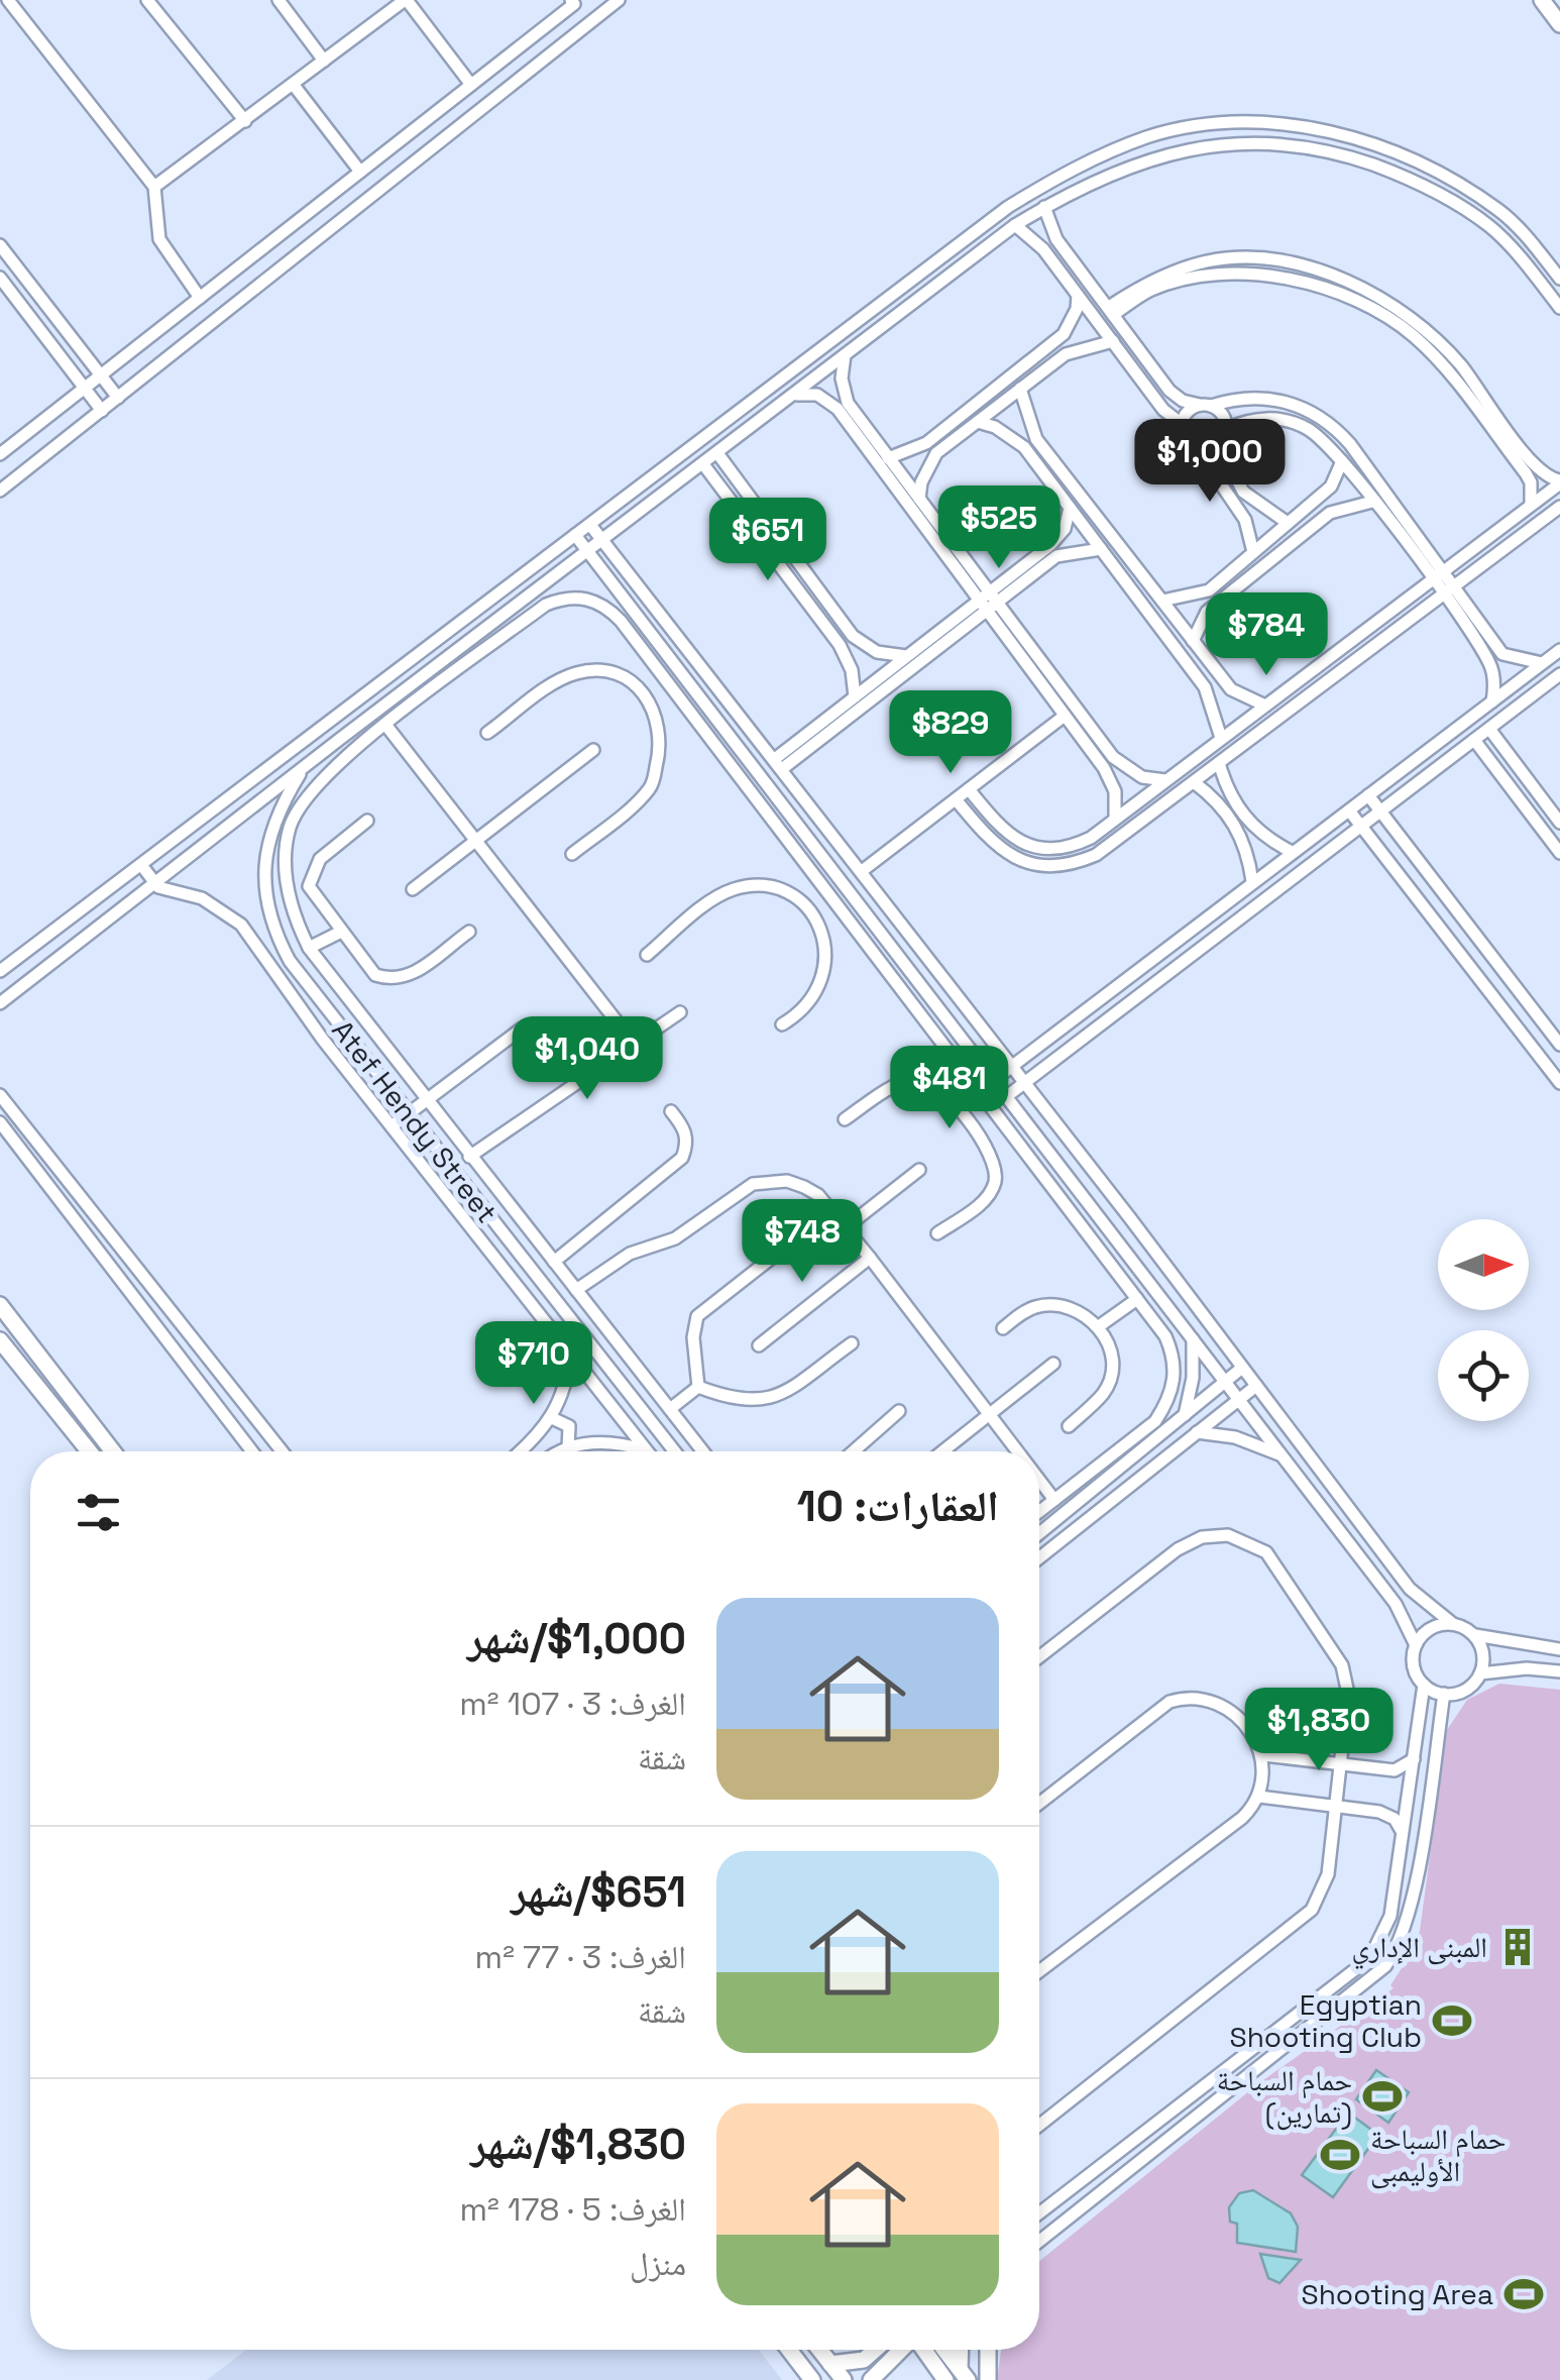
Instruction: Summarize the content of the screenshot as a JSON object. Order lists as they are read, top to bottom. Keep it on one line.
{"streets":{"street":["Atef Hendy Street"]},"places":{"building":["المبنى الإداري"],"sports":["Egyptian Shooting Club","حمام السباحة (تمارين)","حمام السباحة الأوليمبى","Shooting Area"]},"north":"right","page":{"price":["$1,000","$525","$651","$784","$829","$1,040","$481","$748","$710","$1,830"],"heading":"العقارات: 10","list":[{"name":"$1,000/شهر","note":"الغرف: 3 · 107 m² · شقة"},{"name":"$651/شهر","note":"الغرف: 3 · 77 m² · شقة"},{"name":"$1,830/شهر","note":"الغرف: 5 · 178 m² · منزل"}]}}
